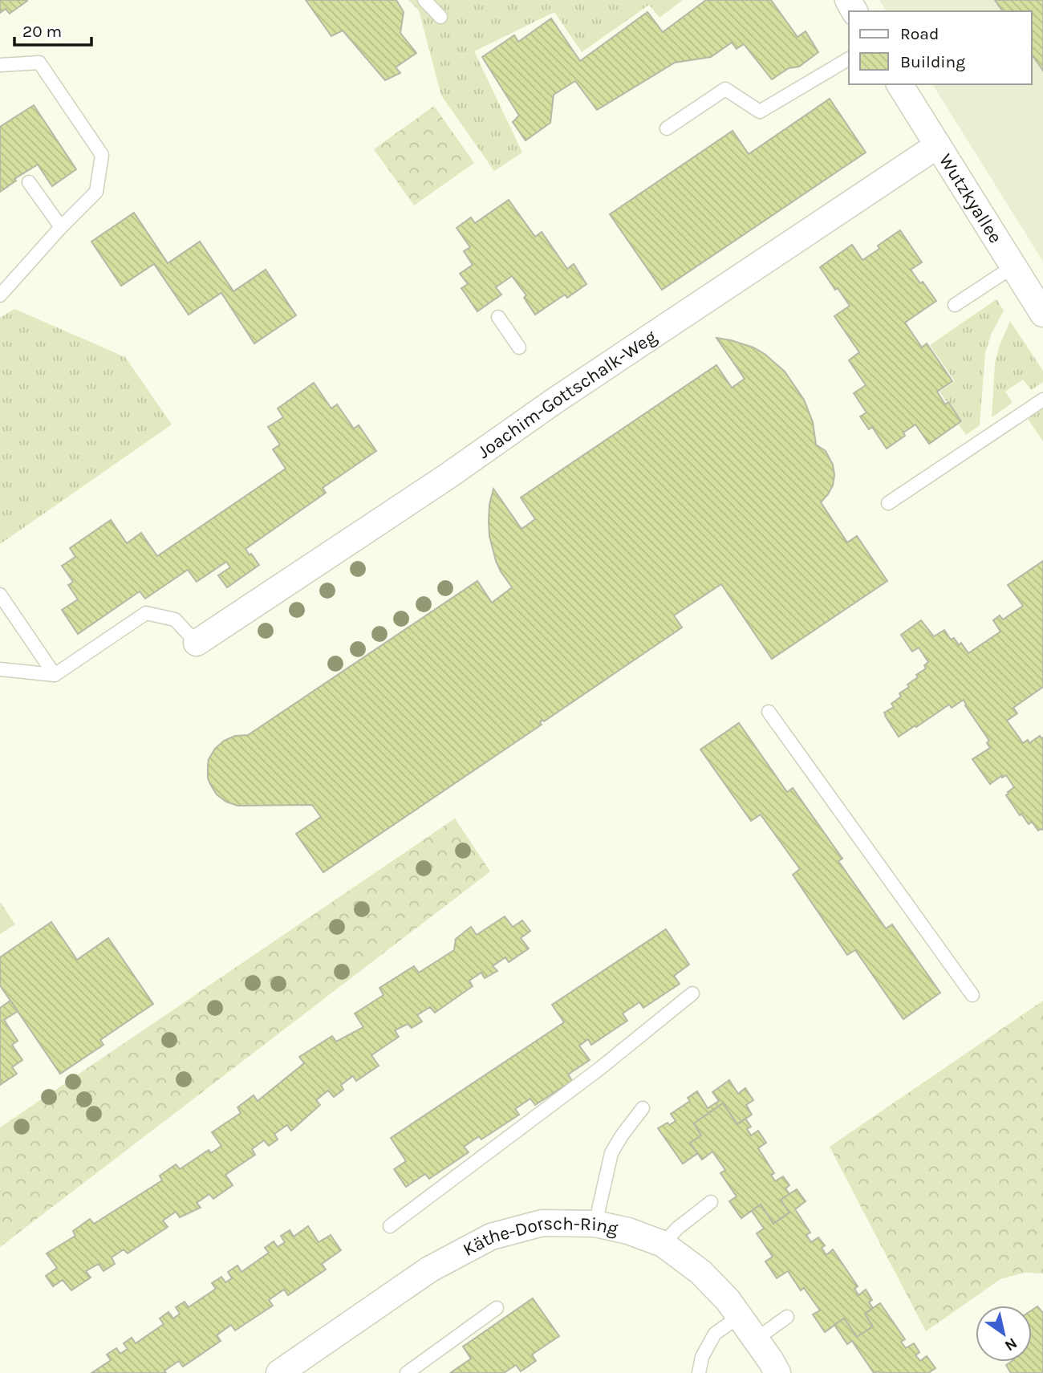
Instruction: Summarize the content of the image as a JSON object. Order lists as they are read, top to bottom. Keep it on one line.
{"streets":{"street":["Wutzkyallee","Joachim-Gottschalk-Weg","Käthe-Dorsch-Ring"]},"crossings":[["Wutzkyallee","Joachim-Gottschalk-Weg"]],"legend":["Road","Building"],"scale_bar":"20 m","north":"bottom right"}
